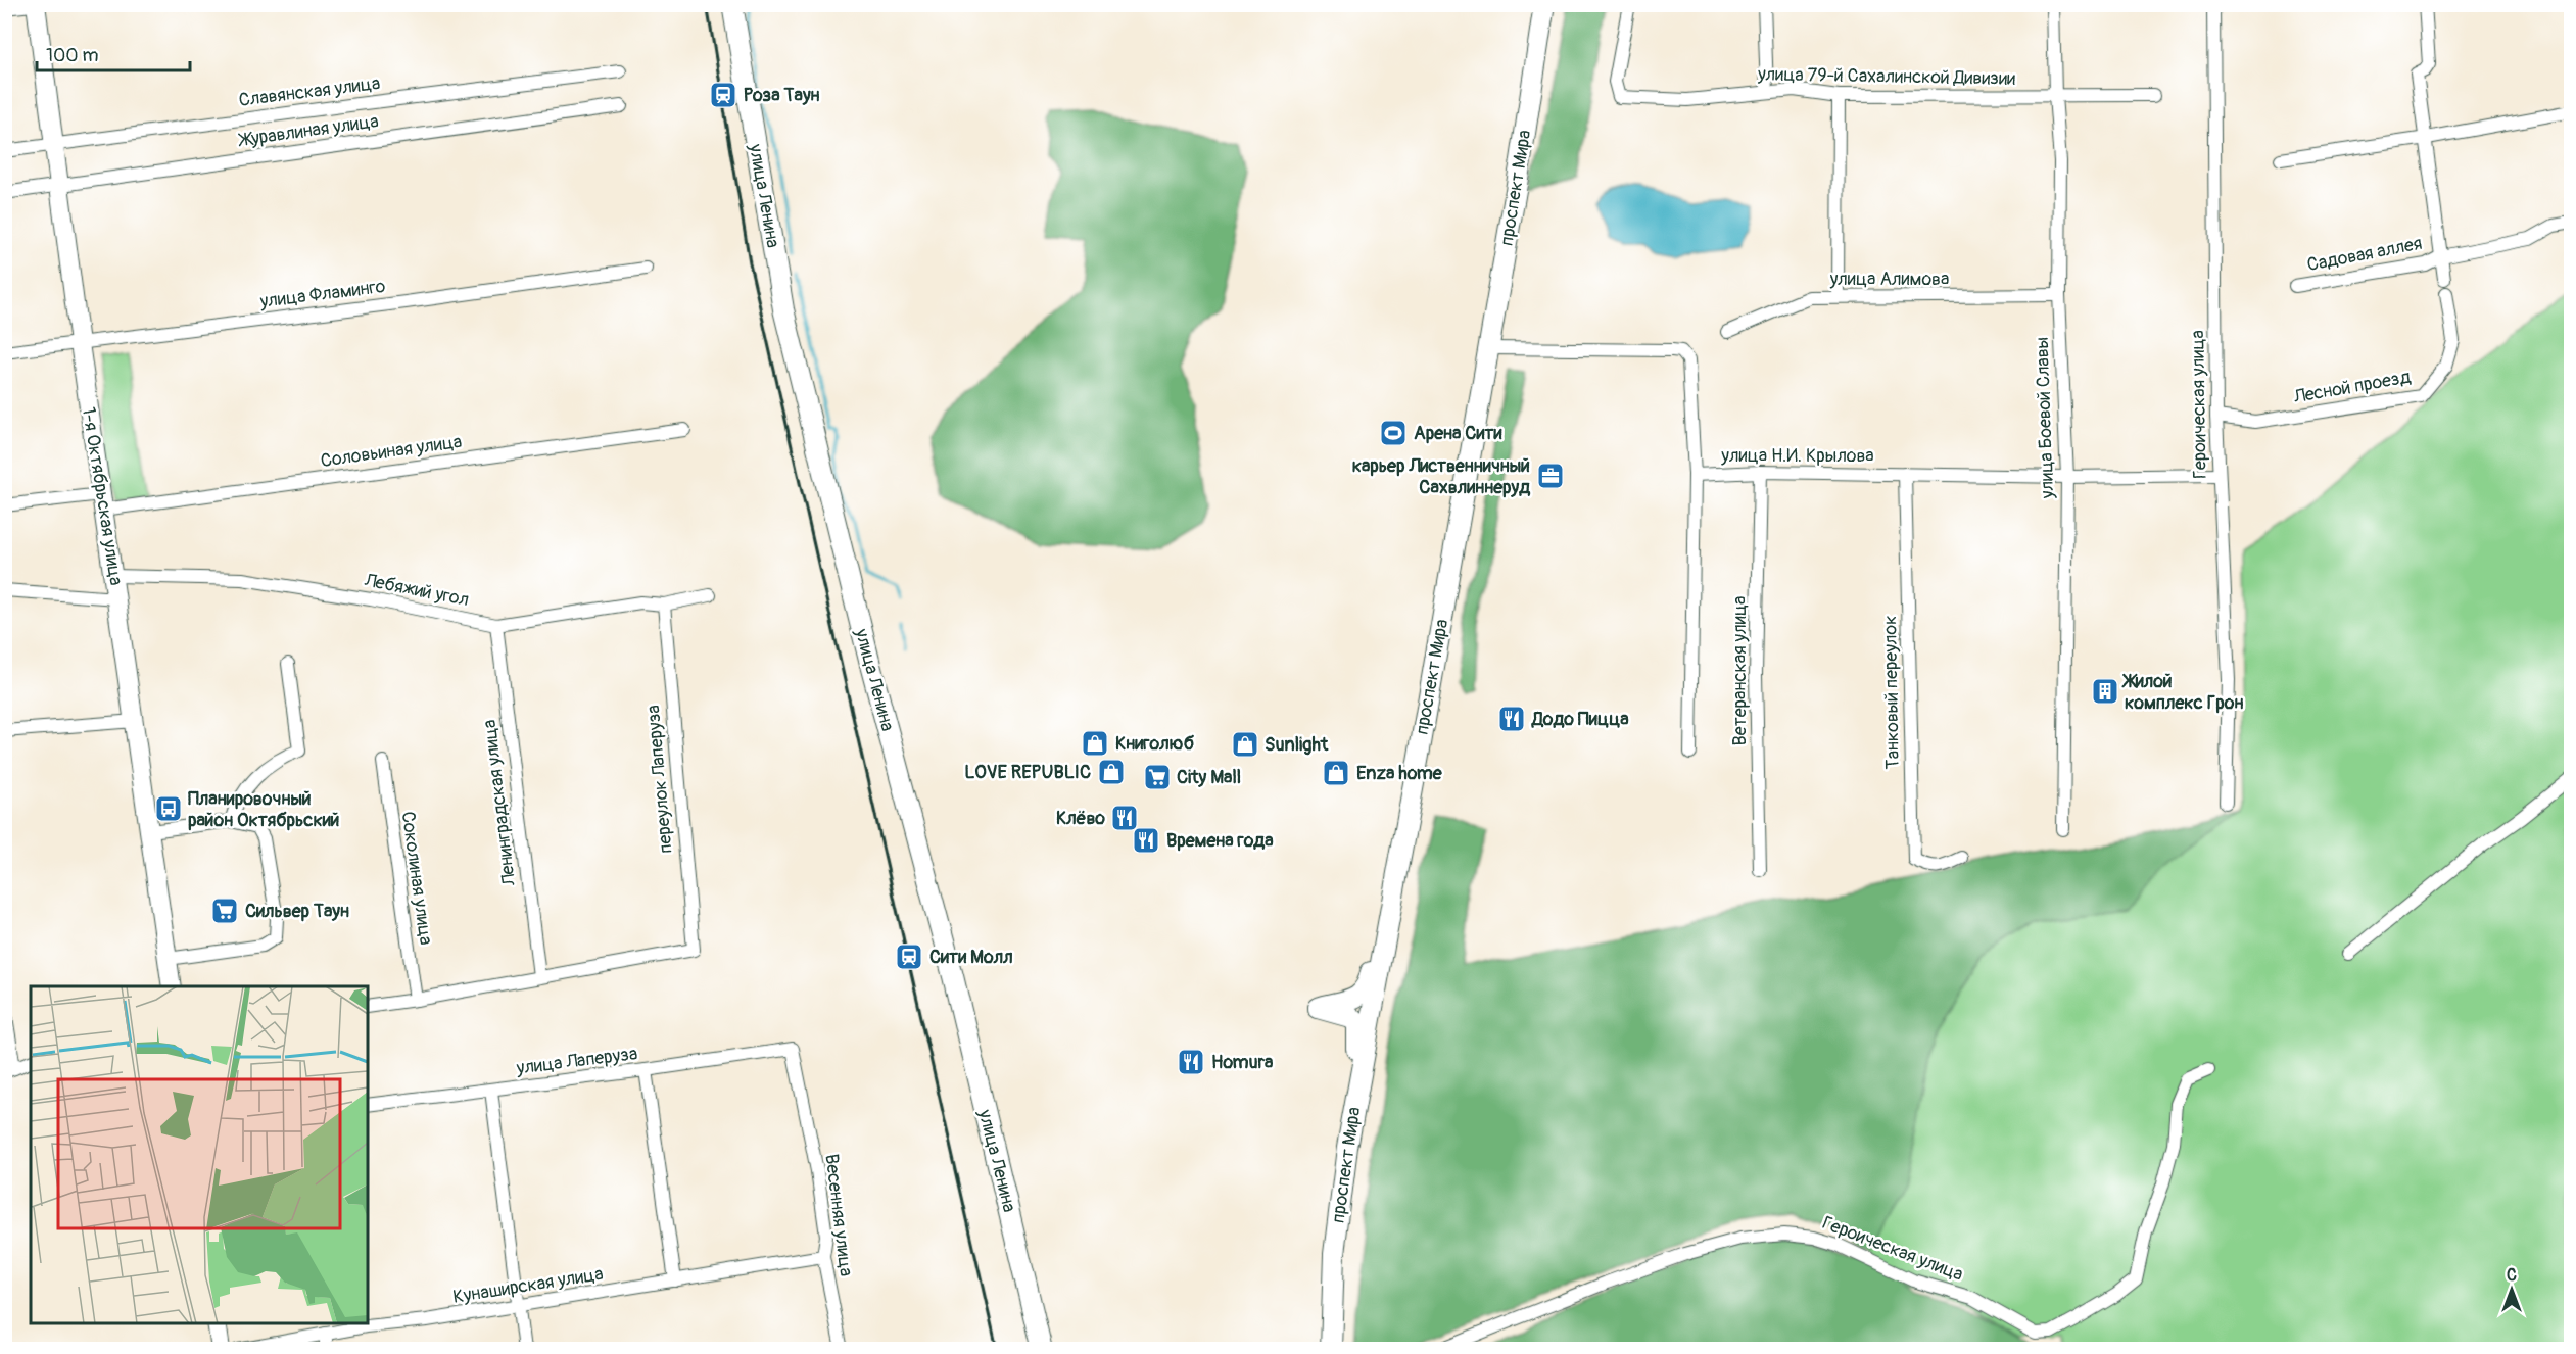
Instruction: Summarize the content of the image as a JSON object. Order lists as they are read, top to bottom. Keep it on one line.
{"streets":{"main road":["проспект Мира","улица Ленина"],"street":["улица 79-й Сахалинской Дивизии","Славянская улица","Журавлиная улица","Садовая аллея","улица Алимова","улица Фламинго","Лесной проезд","Героическая улица","улица Боевой Славы","Соловьиная улица","улица Н.И. Крылова","1-я Октябрьская улица","Лебяжий угол","Ветеранская улица","Танковый переулок","переулок Лаперуза","Ленинградская улица","Соколиная улица","улица Лаперуза","Весенняя улица","Кунаширская улица"]},"crossings":[["улица 79-й Сахалинской Дивизии","улица Боевой Славы"],["Славянская улица","1-я Октябрьская улица"],["Журавлиная улица","1-я Октябрьская улица"],["проспект Мира","улица Н.И. Крылова"],["улица Алимова","улица Боевой Славы"],["улица Фламинго","1-я Октябрьская улица"],["Лесной проезд","Героическая улица"],["Героическая улица","улица Н.И. Крылова"],["улица Боевой Славы","улица Н.И. Крылова"],["Соловьиная улица","1-я Октябрьская улица"],["улица Н.И. Крылова","Ветеранская улица"],["улица Н.И. Крылова","Танковый переулок"],["1-я Октябрьская улица","Лебяжий угол"],["Лебяжий угол","переулок Лаперуза"],["Лебяжий угол","Ленинградская улица"],["переулок Лаперуза","Ленинградская улица"],["улица Лаперуза","Весенняя улица"],["Весенняя улица","Кунаширская улица"]],"places":{"station":["Роза Таун","Сити Молл"],"sports":["Арена Сити"],"office":["карьер Лиственничный Сахвлиннеруд"],"building":["Жилой комплекс Грон"],"restaurant":["Додо Пицца","Клёво","Времена года","Homura"],"shop":["Книголюб","Sunlight","LOVE REPUBLIC","Enza home"],"supermarket":["City Mall","Сильвер Таун"],"bus stop":["Планировочный район Октябрьский"]},"scale_bar":"100 m","north":"top"}
